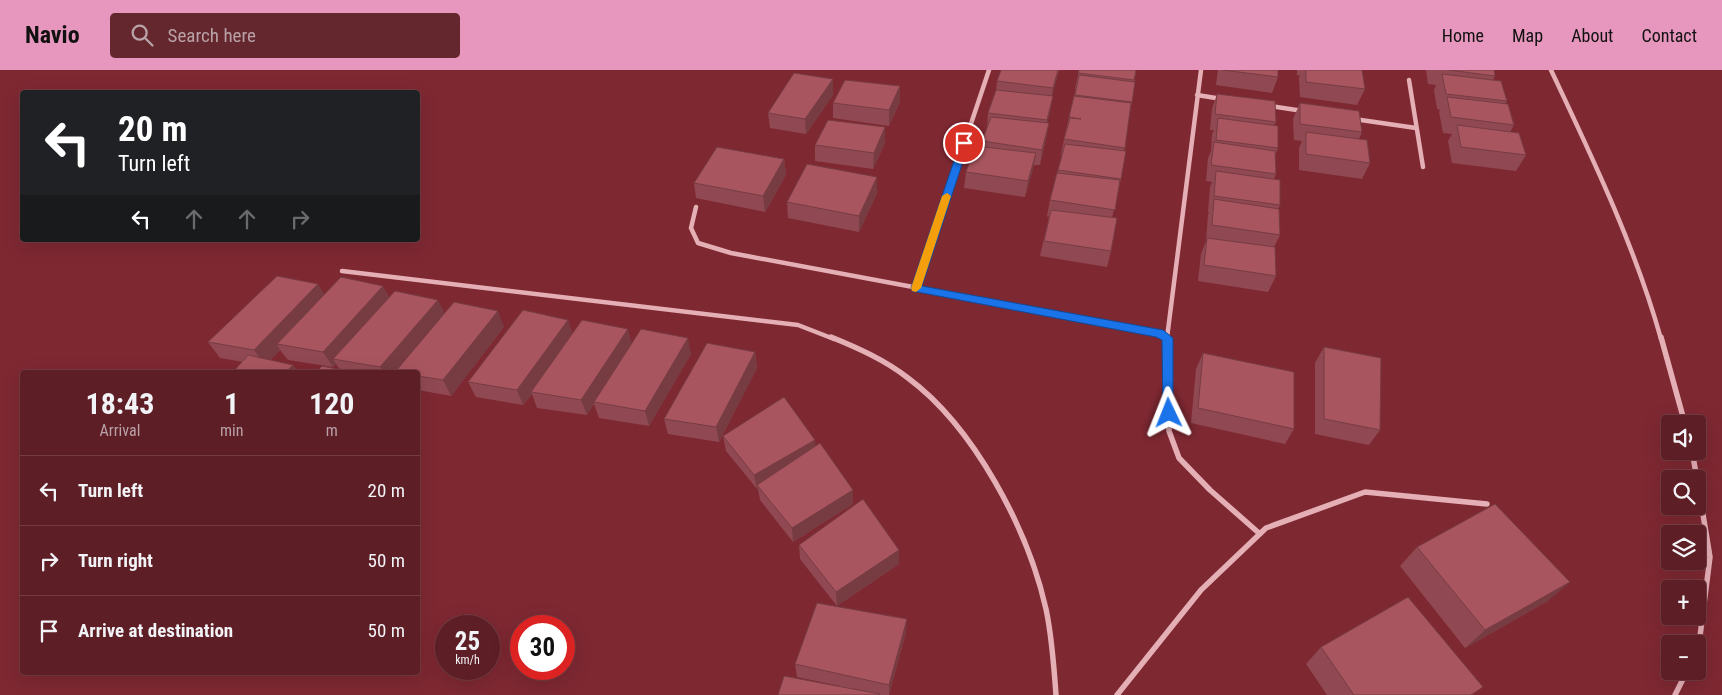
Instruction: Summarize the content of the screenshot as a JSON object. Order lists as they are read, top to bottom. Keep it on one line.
{"page":{"header":"Navio","search":"Search here","nav":["Home","Map","About","Contact"],"turn":["20 m","Turn left"],"eta":["18:43","Arrival","1","min","120","m"],"map_buttons":["+","−"],"list":[{"name":"Turn left","value":"20 m"},{"name":"Turn right","value":"50 m"},{"name":"Arrive at destination","value":"50 m"}],"speed":"25 km/h","limit":"30"}}
